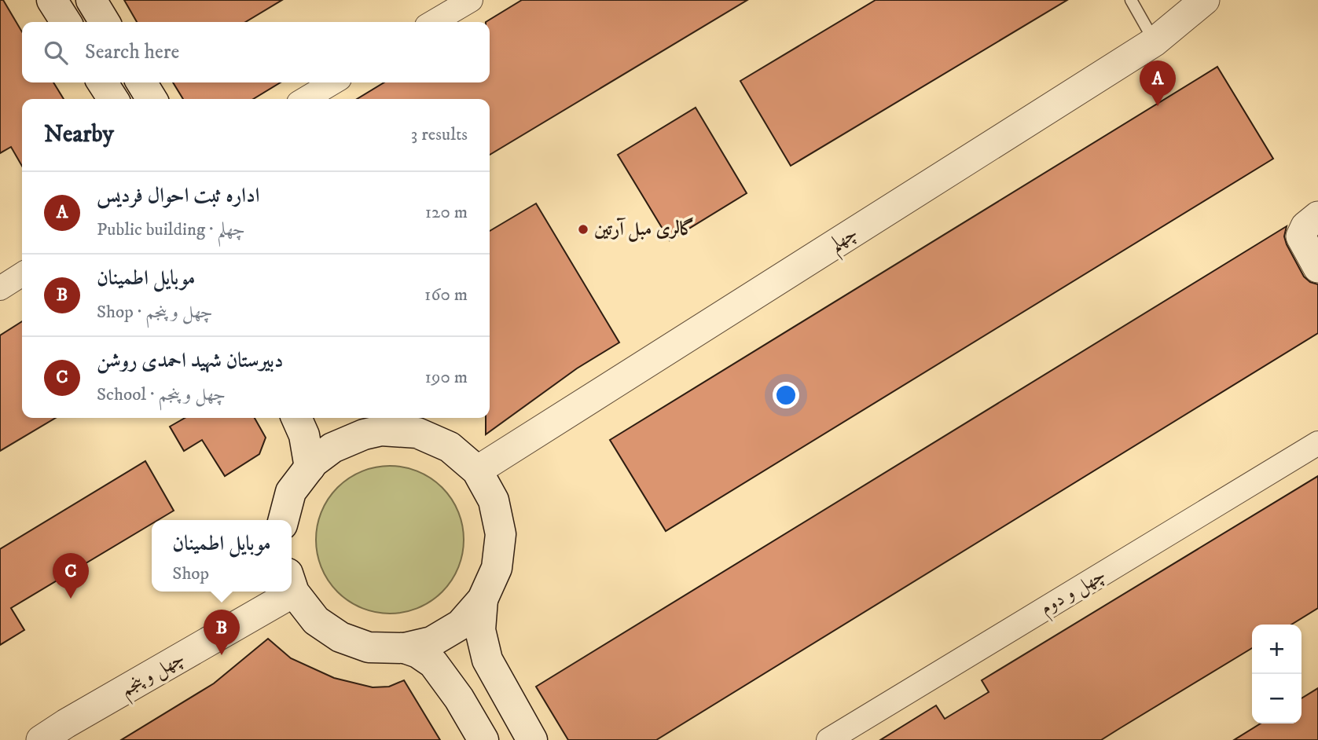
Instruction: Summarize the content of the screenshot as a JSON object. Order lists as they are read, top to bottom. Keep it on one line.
{"streets":{"street":["چهلم","چهل و دوم","چهل و پنجم"]},"places":["گالری مبل آرتین"],"page":{"search":"Search here","pins":["A","C","B"],"heading":["Nearby","3 results"],"list":[{"mark":"A","name":"اداره ثبت احوال فردیس","note":"Public building · چهلم","value":"120 m"},{"mark":"B","name":"موبایل اطمینان","note":"Shop · چهل و پنجم","value":"160 m"},{"mark":"C","name":"دبیرستان شهید احمدی روشن","note":"School · چهل و پنجم","value":"190 m"}],"popup":["موبایل اطمینان","Shop"],"map_buttons":["+","−"]}}
